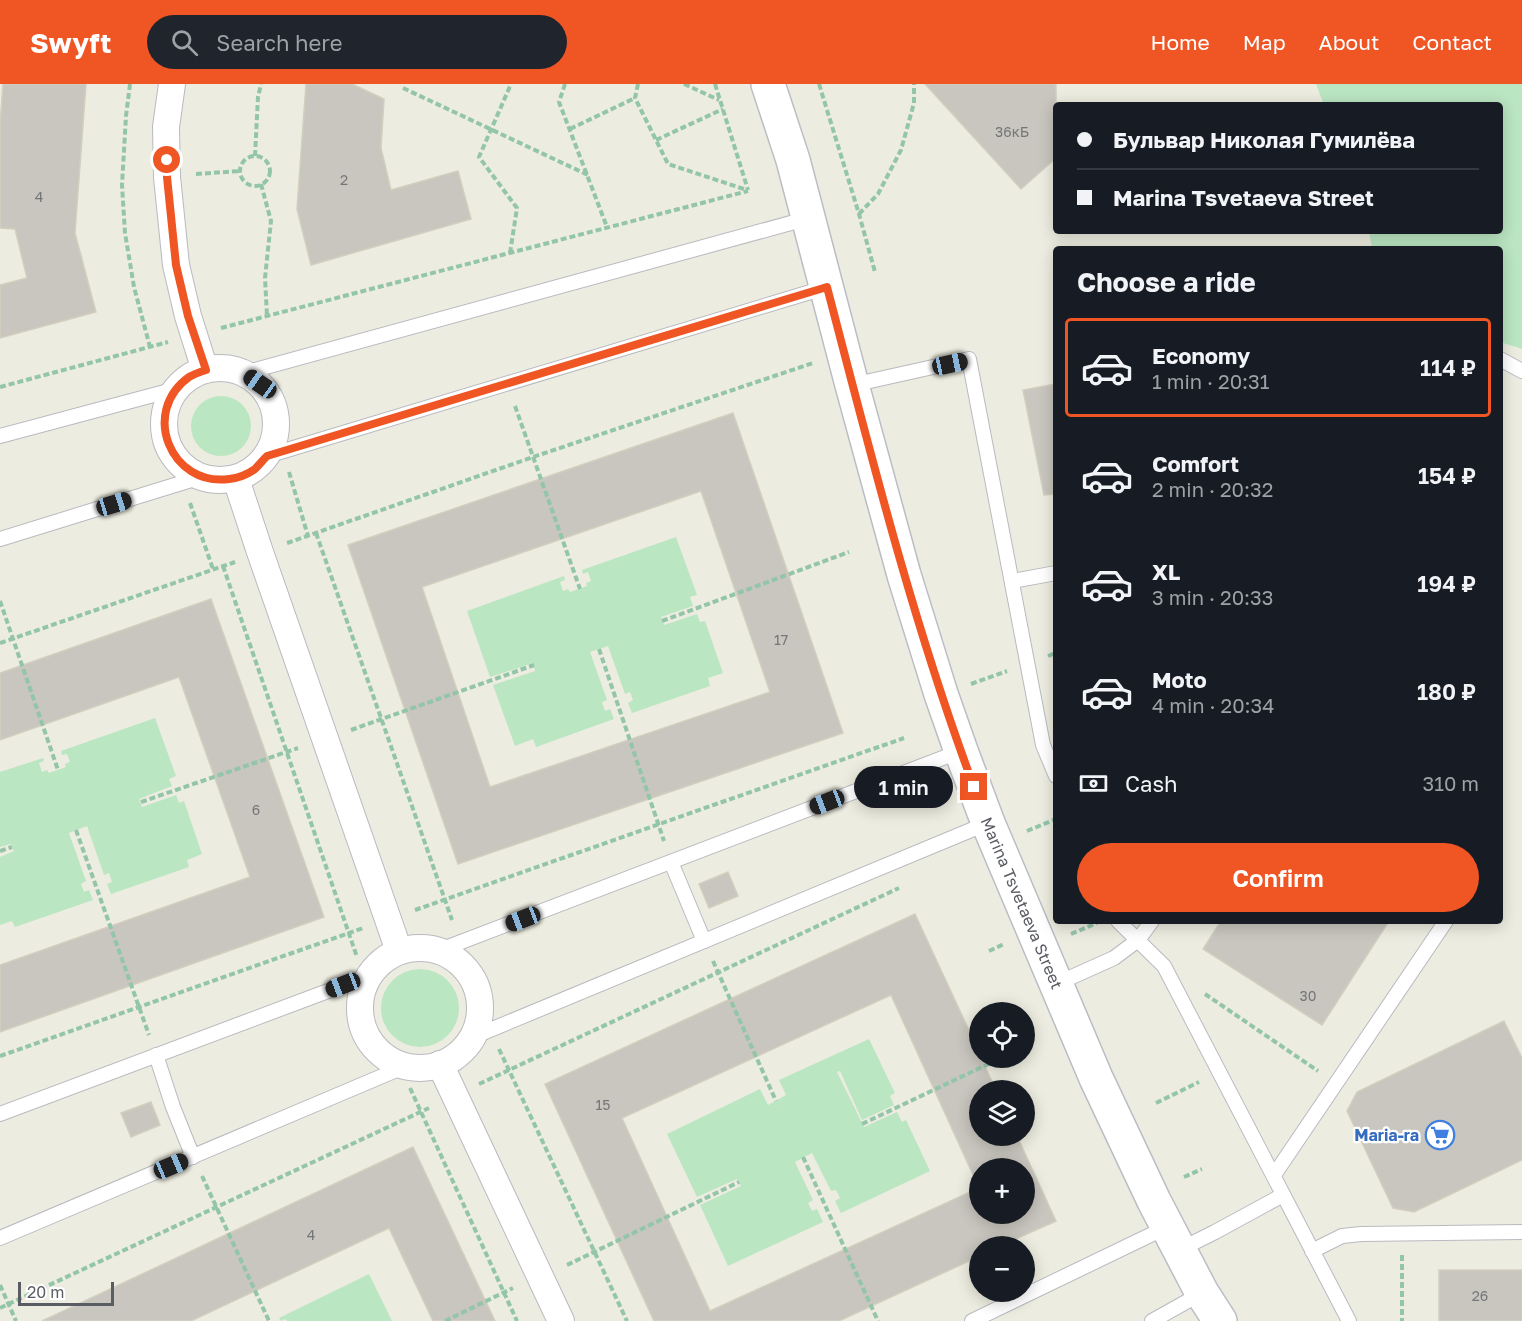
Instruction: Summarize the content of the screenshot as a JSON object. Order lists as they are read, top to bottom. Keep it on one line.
{"streets":{"street":["Marina Tsvetaeva Street"]},"places":{"supermarket":["Maria-ra"]},"house_numbers":["36кБ","2","4","17","6","30","15","4","26"],"scale_bar":"20 m","page":{"header":"Swyft","search":"Search here","nav":["Home","Map","About","Contact"],"banner":["Бульвар Николая Гумилёва","Marina Tsvetaeva Street"],"heading":"Choose a ride","list":[{"name":"Economy","note":"1 min · 20:31","value":"114 ₽"},{"name":"Comfort","note":"2 min · 20:32","value":"154 ₽"},{"name":"XL","note":"3 min · 20:33","value":"194 ₽"},{"name":"Moto","note":"4 min · 20:34","value":"180 ₽"}],"pay":["Cash","310 m"],"bubble":"1 min","buttons":"Confirm","map_buttons":["+","−"],"scale":"20 m"}}
